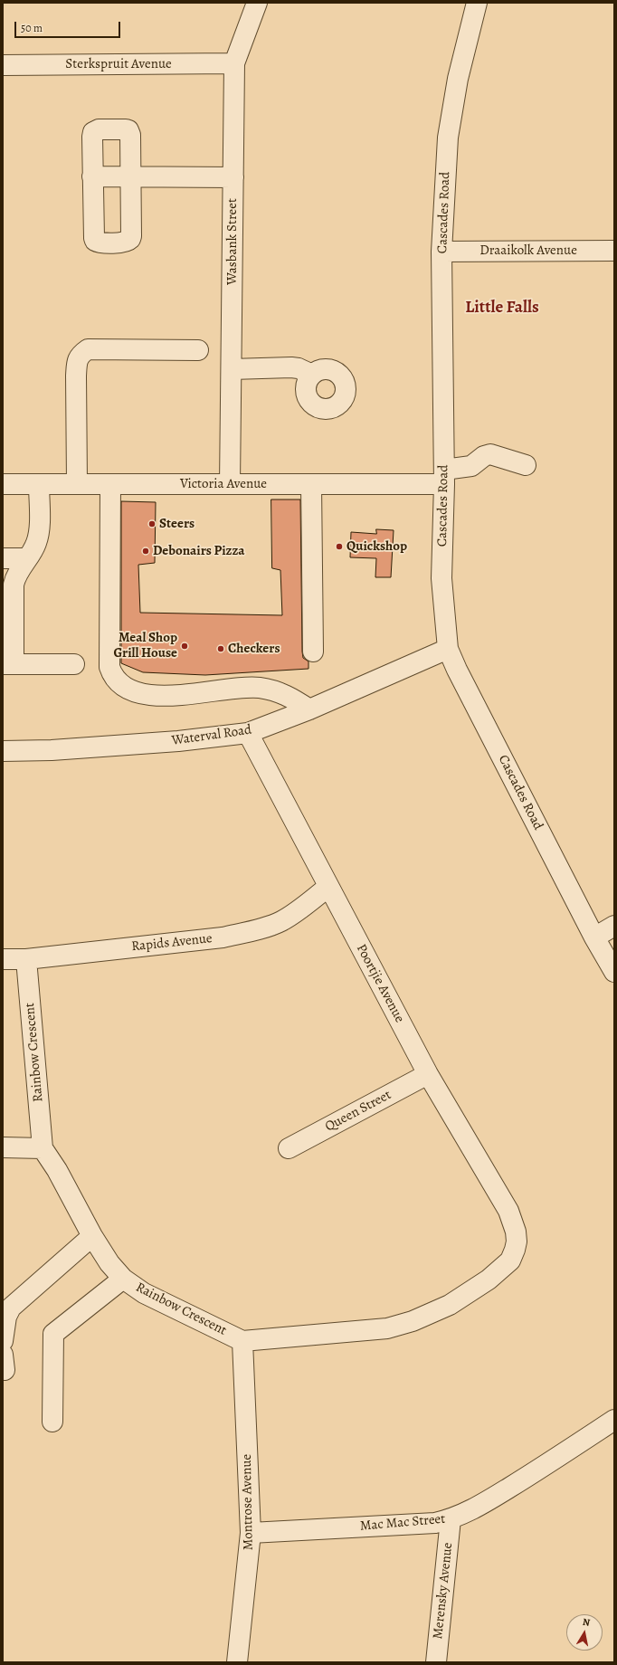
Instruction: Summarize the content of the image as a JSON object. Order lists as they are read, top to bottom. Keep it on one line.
{"streets":{"street":["Sterkspruit Avenue","Cascades Road","Wasbank Street","Draaikolk Avenue","Victoria Avenue","Waterval Road","Rapids Avenue","Poortjie Avenue","Rainbow Crescent","Queen Street","Montrose Avenue","Mac Mac Street","Merensky Avenue"]},"crossings":[["Sterkspruit Avenue","Wasbank Street"],["Cascades Road","Draaikolk Avenue"],["Cascades Road","Victoria Avenue"],["Cascades Road","Waterval Road"],["Wasbank Street","Victoria Avenue"],["Waterval Road","Poortjie Avenue"],["Rapids Avenue","Poortjie Avenue"],["Rapids Avenue","Rainbow Crescent"],["Poortjie Avenue","Rainbow Crescent"],["Poortjie Avenue","Queen Street"],["Rainbow Crescent","Montrose Avenue"],["Montrose Avenue","Mac Mac Street"],["Mac Mac Street","Merensky Avenue"]],"districts":["Little Falls"],"places":["Steers","Quickshop","Debonairs Pizza","Meal Shop Grill House","Checkers"],"scale_bar":"50 m","north":"top"}
